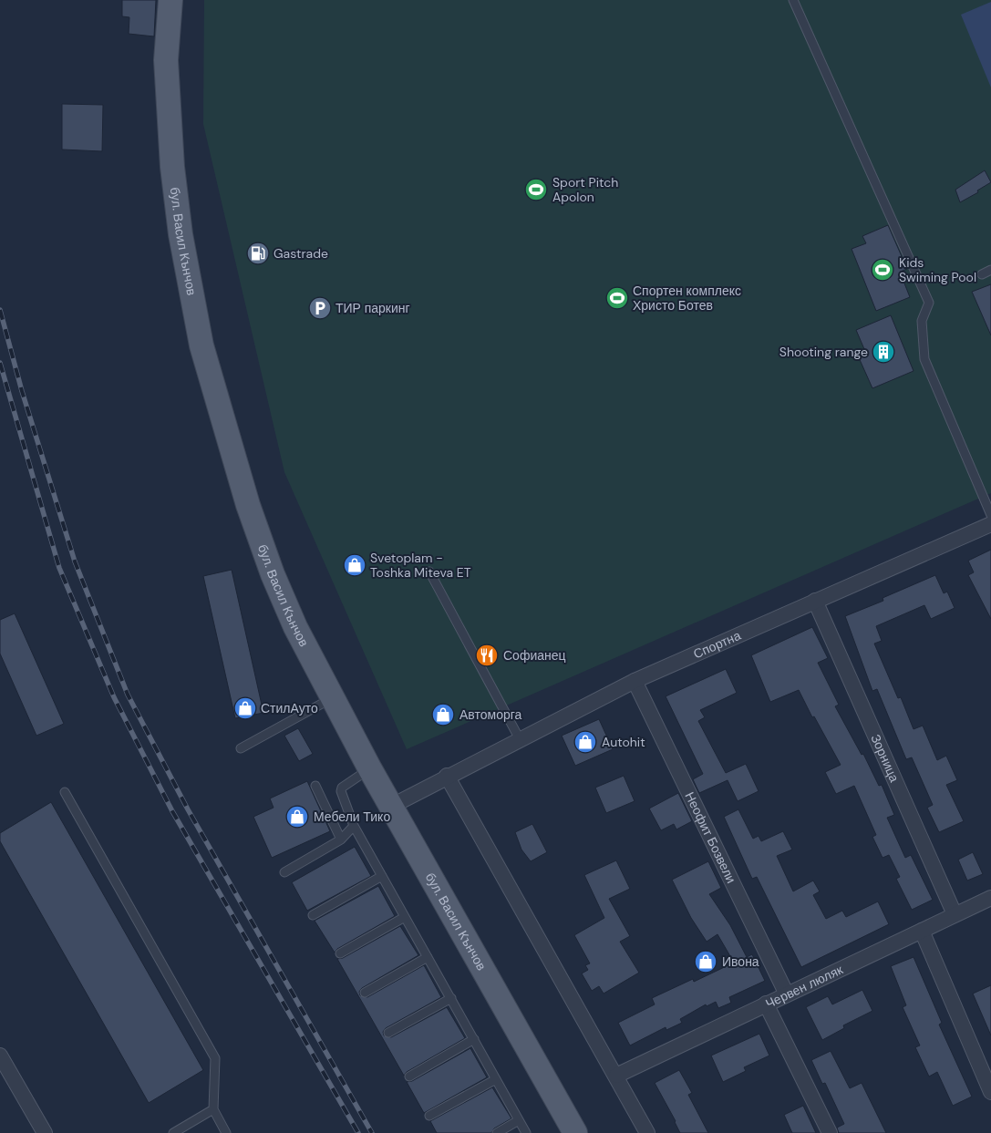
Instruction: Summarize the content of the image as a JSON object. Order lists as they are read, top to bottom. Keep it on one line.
{"streets":{"main road":["бул. Васил Кънчов"],"street":["Спортна","Зорница","Неофит Бозвели","Червен люляк"]},"crossings":[["бул. Васил Кънчов","Спортна"],["Спортна","Зорница"],["Спортна","Неофит Бозвели"],["Зорница","Червен люляк"],["Неофит Бозвели","Червен люляк"]],"places":{"sports":["Sport Pitch Apolon","Kids Swiming Pool","Спортен комплекс Христо Ботев"],"fuel station":["Gastrade"],"parking":["ТИР паркинг"],"building":["Shooting range"],"shop":["Svetoplam - Toshka Miteva ET","СтилАуто","Автоморга","Autohit","Мебели Тико","Ивона"],"restaurant":["Софианец"]}}
